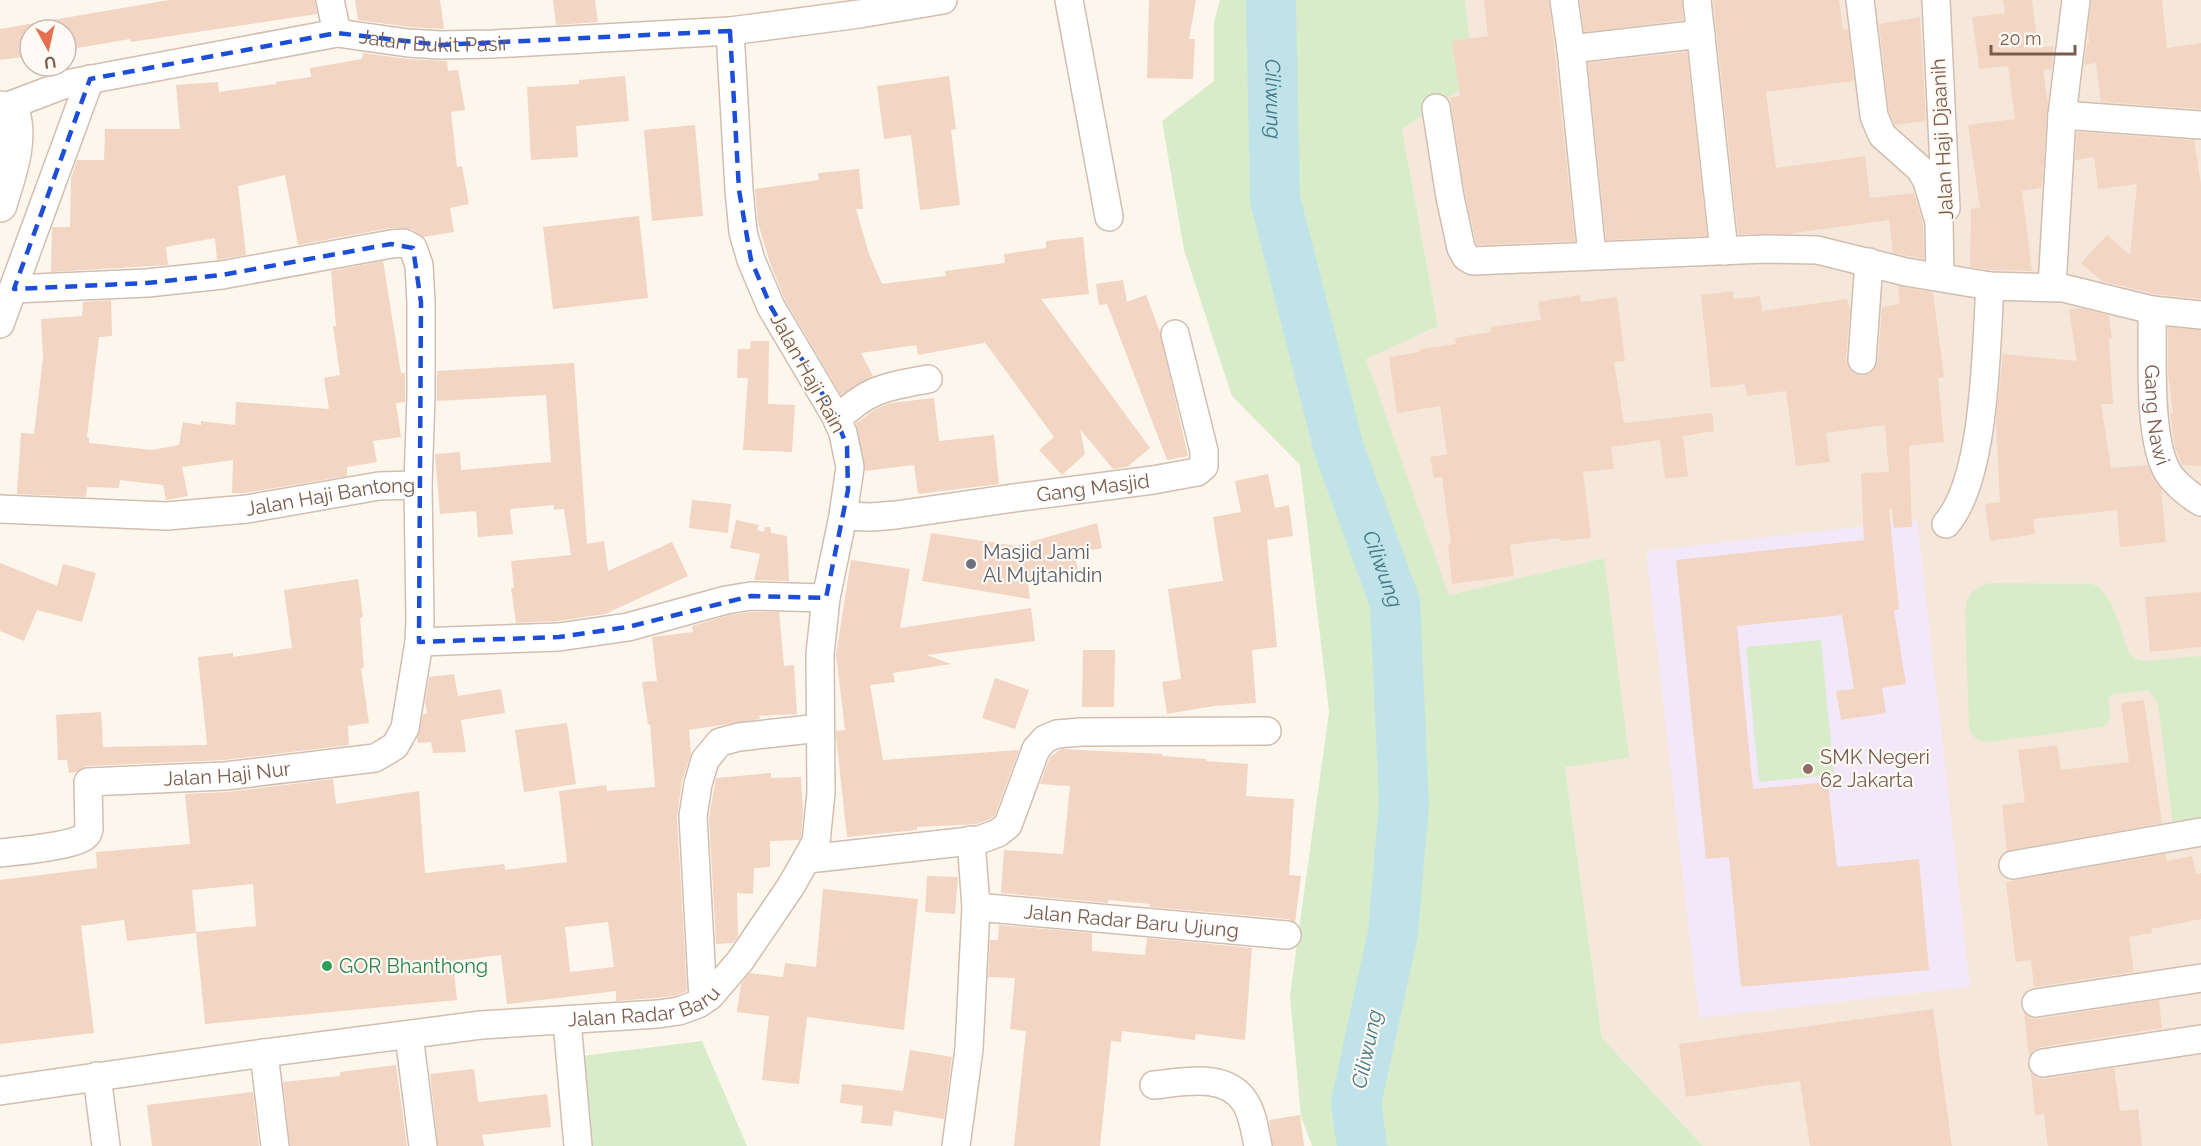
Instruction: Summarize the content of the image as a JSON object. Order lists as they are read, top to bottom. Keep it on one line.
{"streets":{"street":["Jalan Bukit Pasir","Jalan Haji Djaanih","Jalan Haji Rain","Gang Nawi","Gang Masjid","Jalan Haji Bantong","Jalan Haji Nur","Jalan Radar Baru Ujung","Jalan Radar Baru"]},"crossings":[["Jalan Bukit Pasir","Jalan Haji Rain"],["Jalan Haji Rain","Gang Masjid"],["Jalan Haji Rain","Jalan Radar Baru"],["Jalan Haji Bantong","Jalan Haji Nur"]],"water":["Ciliwung"],"places":["Masjid Jami Al Mujtahidin","SMK Negeri 62 Jakarta","GOR Bhanthong"],"scale_bar":"20 m","north":"bottom"}
